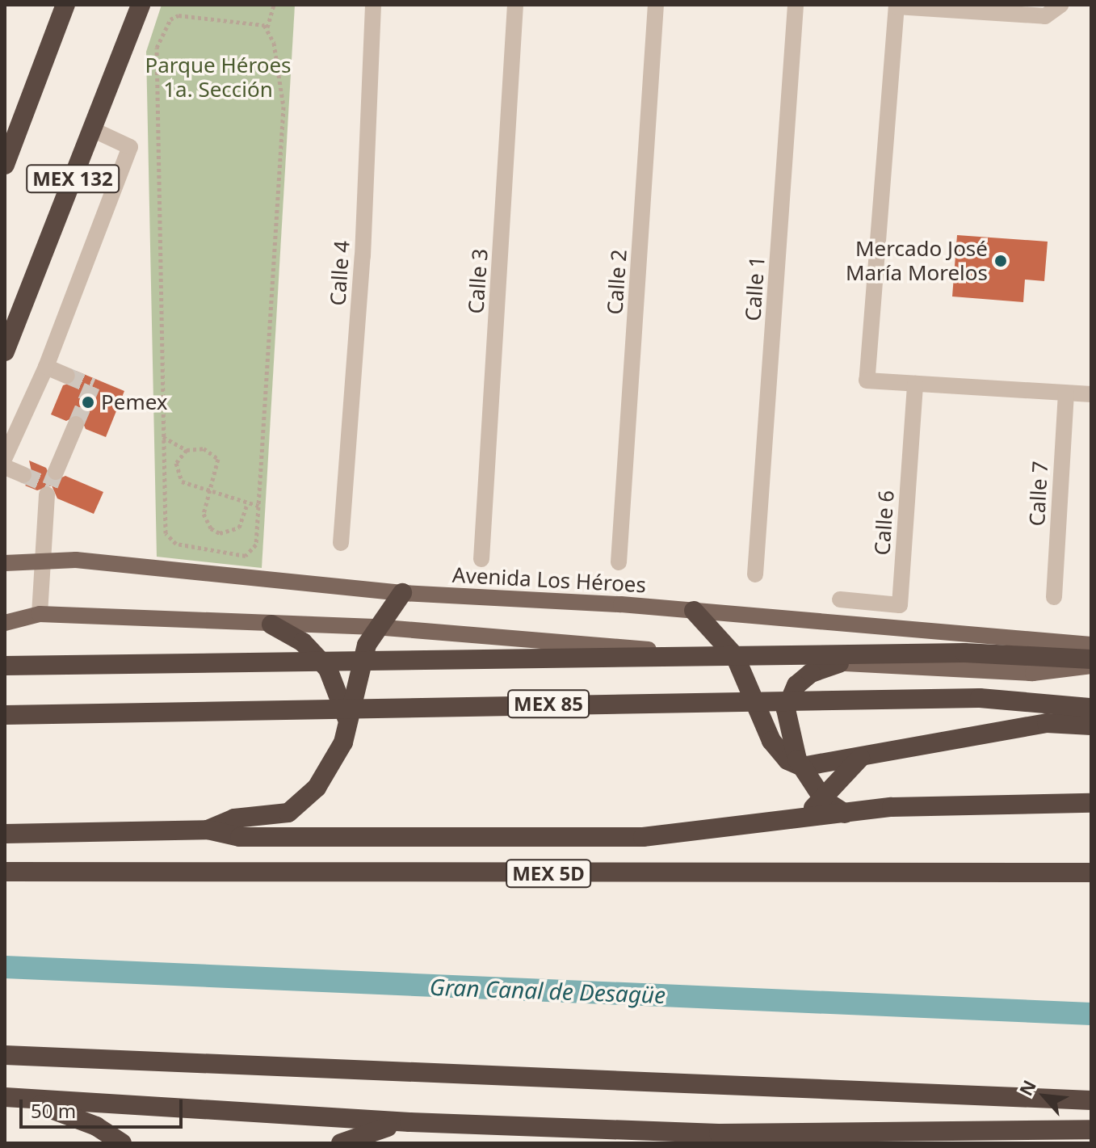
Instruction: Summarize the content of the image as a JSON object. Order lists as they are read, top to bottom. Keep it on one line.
{"streets":{"highway":["MEX 132","MEX 85","MEX 5D"],"main road":["Avenida Los Héroes"],"street":["Calle 4","Calle 3","Calle 2","Calle 1","Calle 7","Calle 6"]},"water":["Gran Canal de Desagüe"],"parks":["Parque Héroes 1a. Sección"],"places":["Mercado José María Morelos","Pemex"],"scale_bar":"50 m","north":"top left"}
